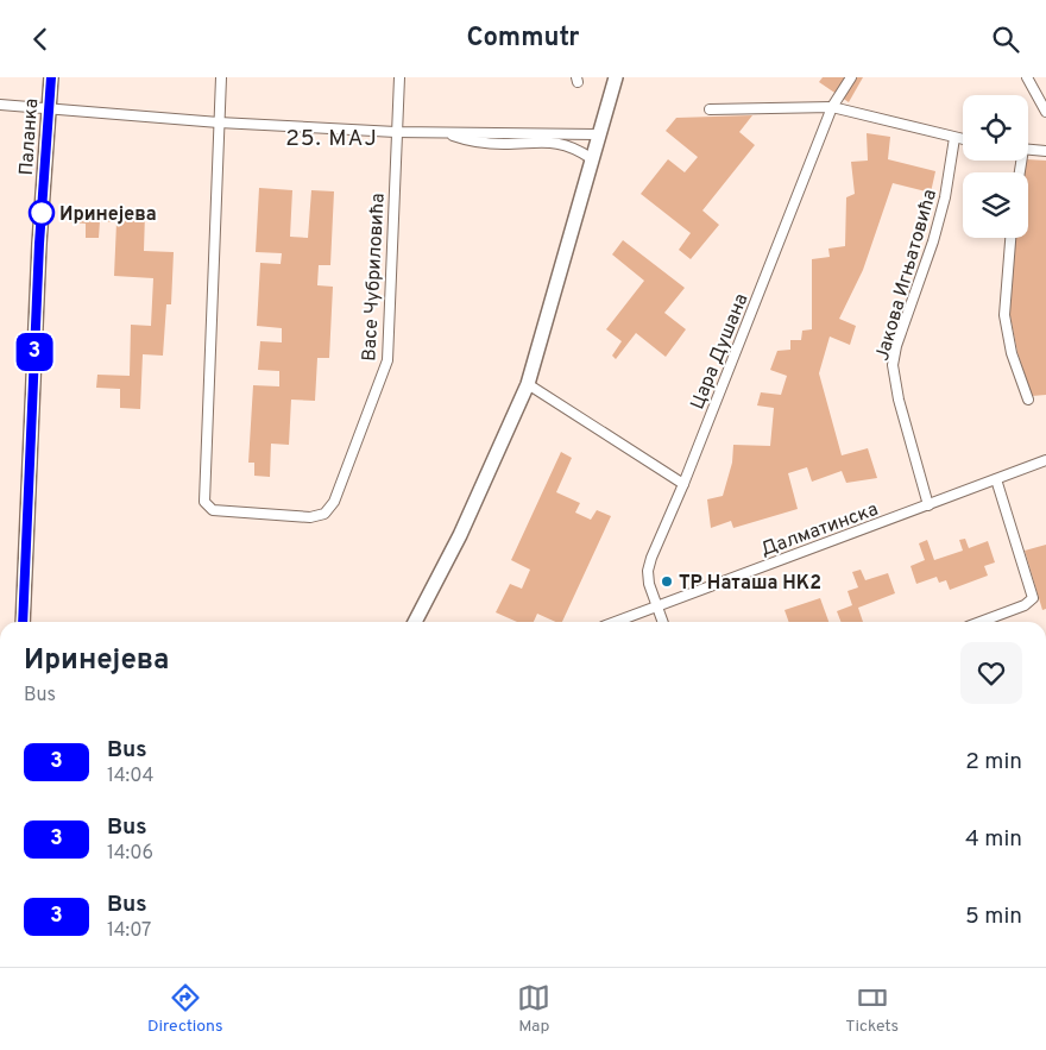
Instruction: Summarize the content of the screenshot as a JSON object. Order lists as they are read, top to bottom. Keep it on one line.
{"streets":{"street":["Паланка","Јакова Игњатовића","Васе Чубриловића","Цара Душана","Далматинска"]},"crossings":[["Јакова Игњатовића","Далматинска"],["Цара Душана","Далматинска"]],"districts":["25. МАЈ"],"places":["Иринејева","ТР Наташа НК2"],"lines":["bus line 3"],"page":{"header":"Commutr","on_map":"3","heading":["Иринејева","Bus"],"list":[{"mark":"3","name":"Bus","note":"14:04","value":"2 min"},{"mark":"3","name":"Bus","note":"14:06","value":"4 min"},{"mark":"3","name":"Bus","note":"14:07","value":"5 min"}],"tabs":["Directions","Map","Tickets"]}}
